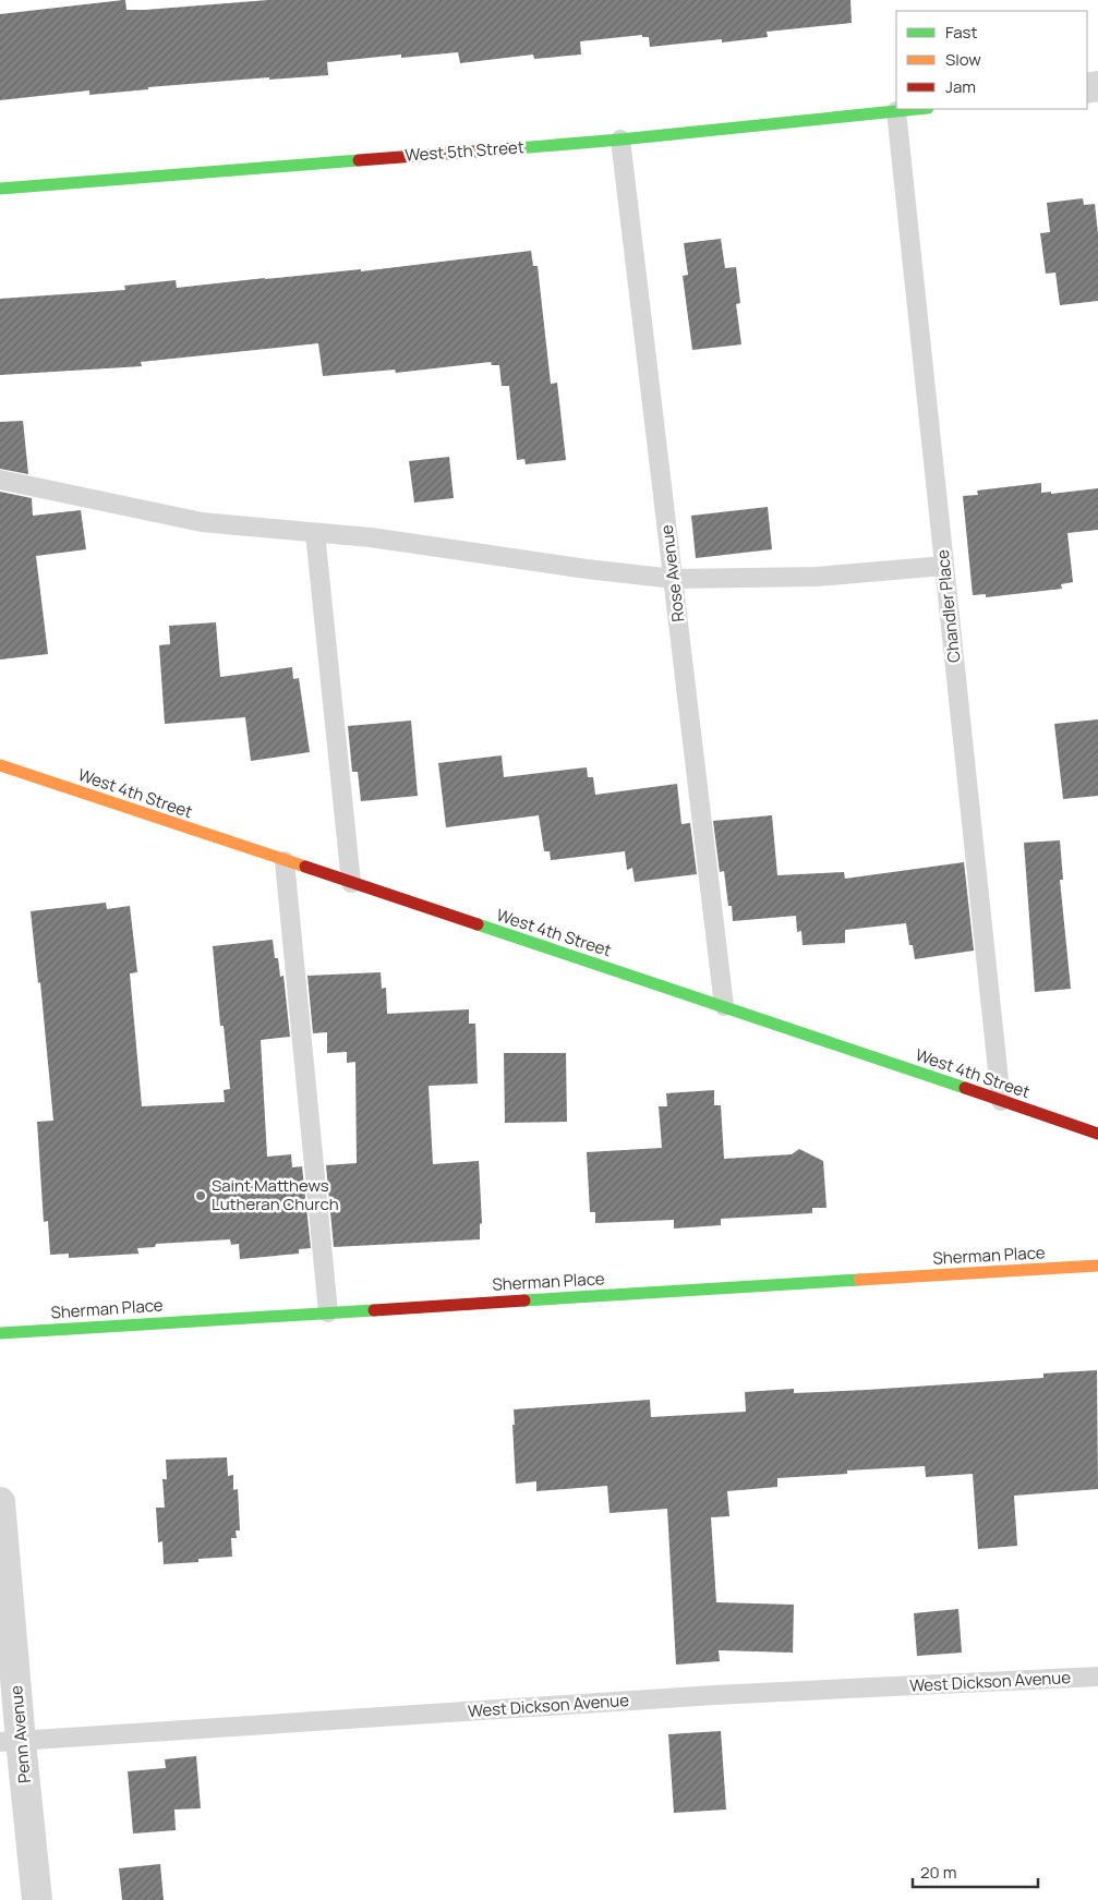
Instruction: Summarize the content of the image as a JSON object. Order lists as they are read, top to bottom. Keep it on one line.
{"streets":{"street":["West 5th Street","West 4th Street","Sherman Place","Penn Avenue"],"lane":["Rose Avenue","Chandler Place","West Dickson Avenue"]},"crossings":[["West 5th Street","Rose Avenue"],["West 5th Street","Chandler Place"],["Rose Avenue","West 4th Street"],["Chandler Place","West 4th Street"],["West Dickson Avenue","Penn Avenue"]],"places":["Saint Matthews Lutheran Church"],"legend":["Fast","Slow","Jam"],"scale_bar":"20 m"}
